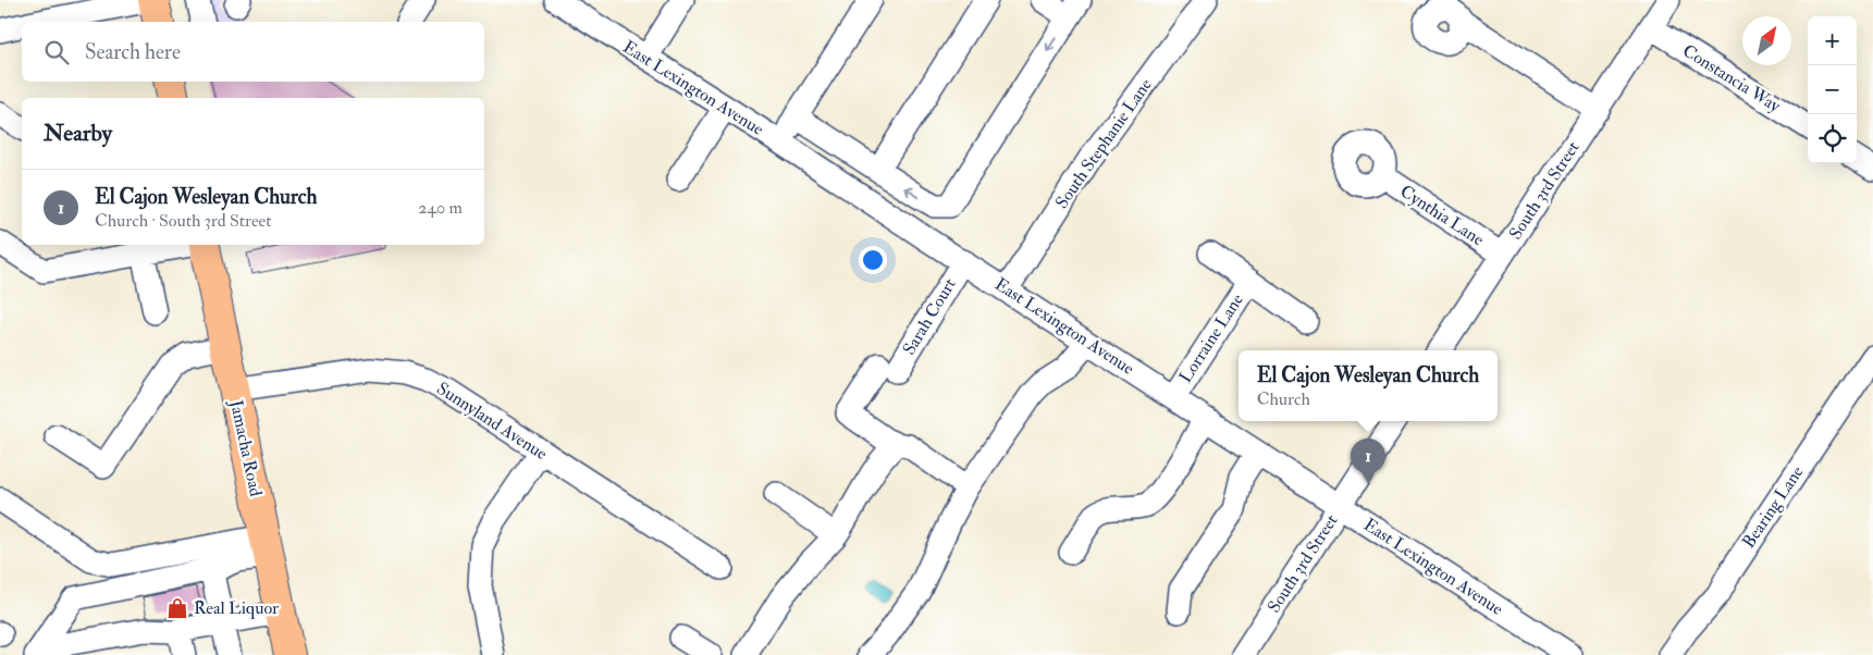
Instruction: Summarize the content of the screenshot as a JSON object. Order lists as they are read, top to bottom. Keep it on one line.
{"streets":{"main road":["Jamacha Road"],"street":["Constancia Way","East Lexington Avenue","South Stephanie Lane","South 3rd Street","Cynthia Lane","Sarah Court","Lorraine Lane","Sunnyland Avenue","Bearing Lane"]},"crossings":[["Constancia Way","South 3rd Street"],["East Lexington Avenue","South Stephanie Lane"],["East Lexington Avenue","South 3rd Street"],["East Lexington Avenue","Sarah Court"],["East Lexington Avenue","Lorraine Lane"],["South 3rd Street","Cynthia Lane"],["Sunnyland Avenue","Jamacha Road"]],"places":{"shop":["Real Liquor"]},"north":"top right","page":{"map_buttons":["+","−"],"search":"Search here","heading":"Nearby","list":[{"mark":"1","name":"El Cajon Wesleyan Church","note":"Church · South 3rd Street","value":"240 m"}],"popup":["El Cajon Wesleyan Church","Church"],"pins":"1"}}
